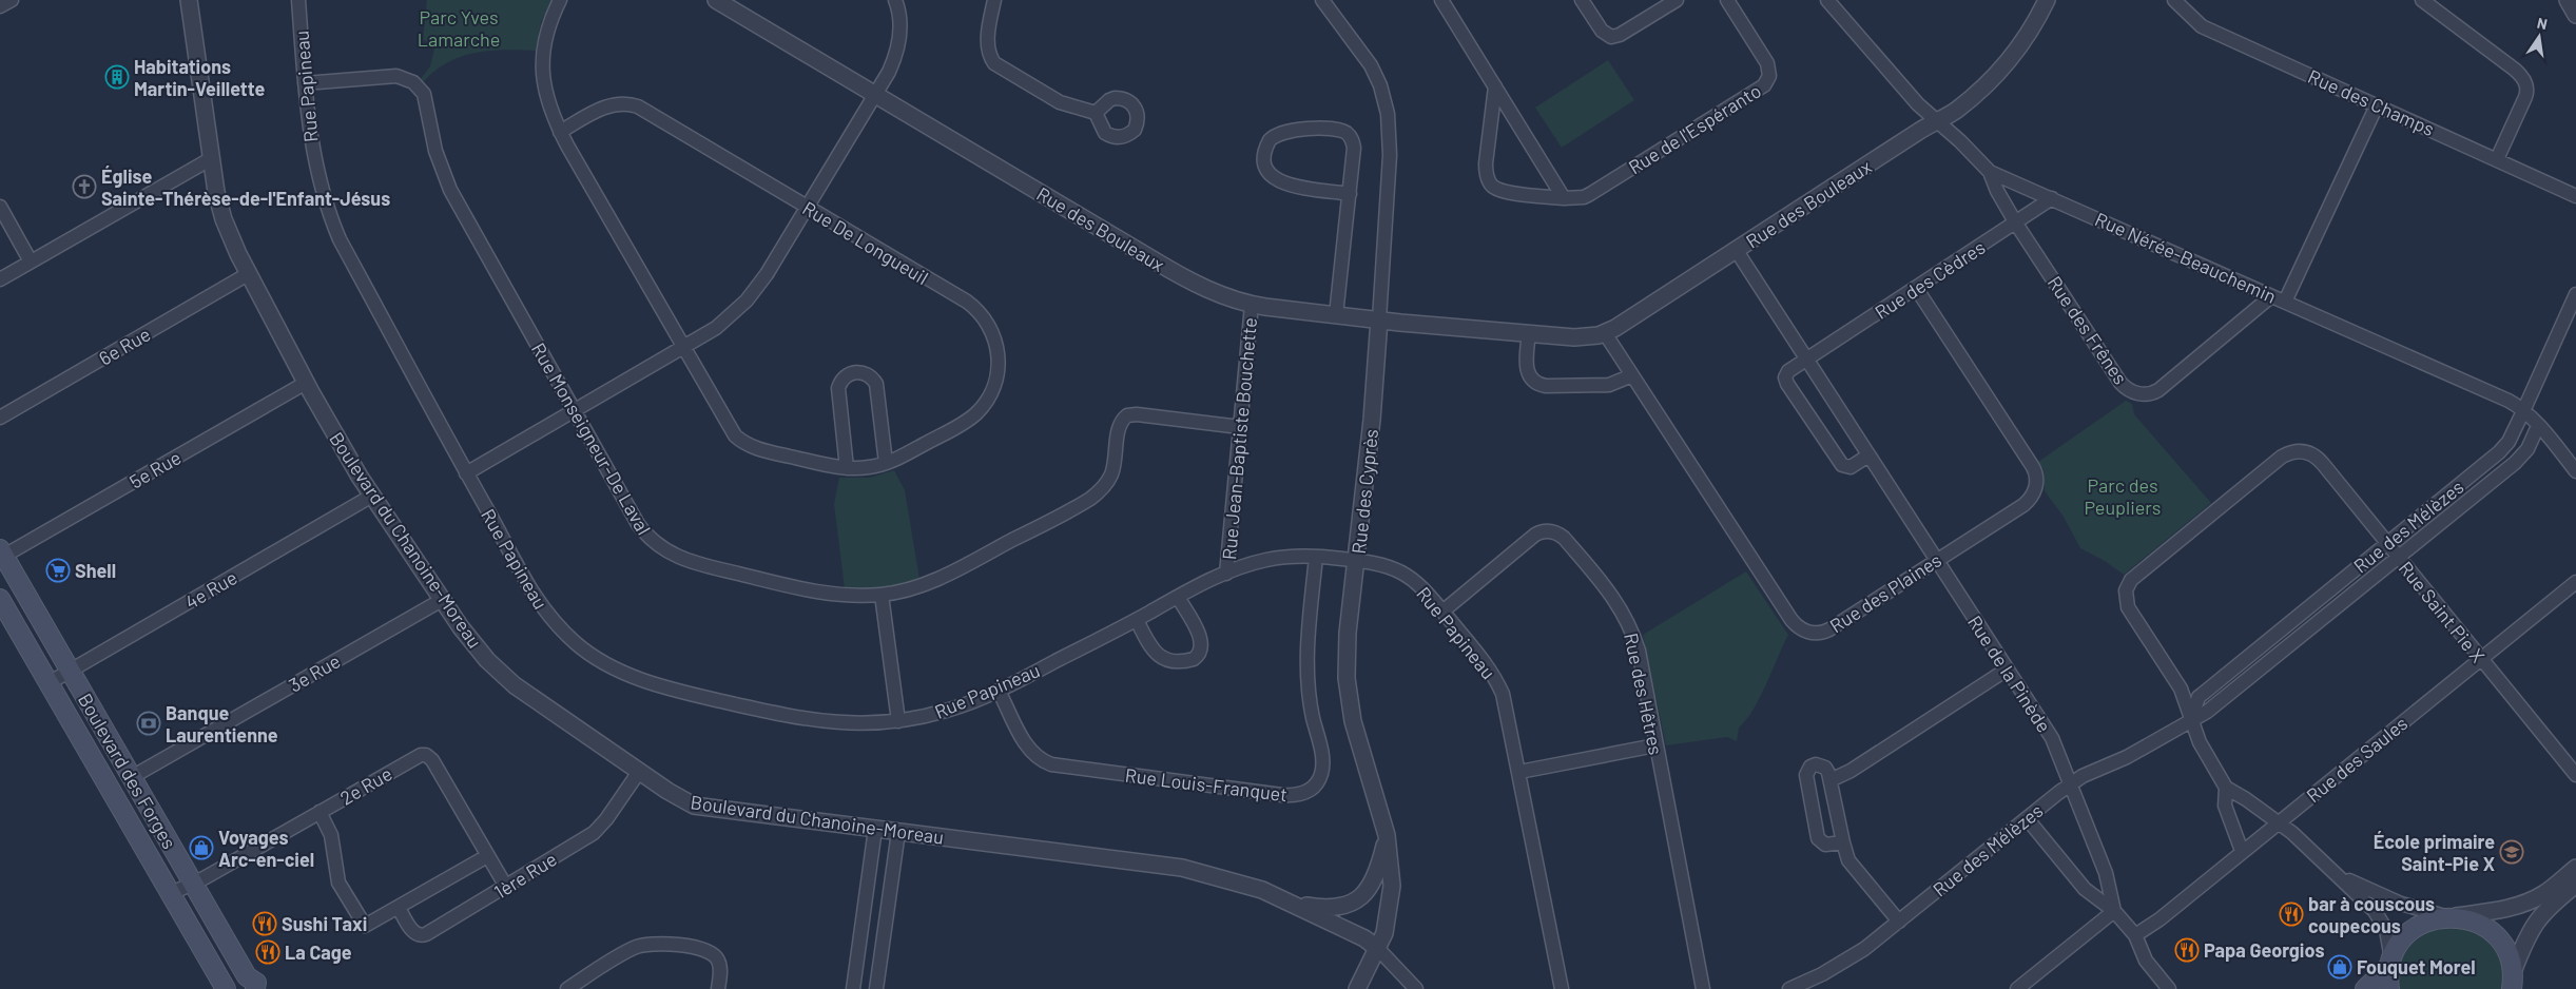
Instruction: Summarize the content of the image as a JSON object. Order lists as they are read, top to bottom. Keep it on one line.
{"streets":{"main road":["Boulevard des Forges"],"street":["Rue Papineau","Rue des Champs","Rue de l'Espéranto","Rue des Bouleaux","Rue De Longueuil","Rue Nérée-Beauchemin","Rue des Cèdres","Rue des Frênes","6e Rue","Rue Monseigneur-De Laval","Rue Jean-Baptiste Bouchette","5e Rue","Rue des Cyprès","Rue des Mélèzes","Boulevard du Chanoine-Moreau","4e Rue","Rue des Plaines","Rue Saint Pie X","3e Rue","Rue de la Pinède","Rue des Hêtres","Rue des Saules","Rue Louis-Franquet","2e Rue","1ère Rue"]},"crossings":[["Rue Papineau","Rue Monseigneur-De Laval"],["Rue Papineau","Rue Jean-Baptiste Bouchette"],["Rue Papineau","Rue des Cyprès"],["Rue Papineau","Rue des Hêtres"],["Rue Papineau","Rue Louis-Franquet"],["Rue des Bouleaux","Rue Nérée-Beauchemin"],["Rue des Bouleaux","Rue Jean-Baptiste Bouchette"],["Rue des Bouleaux","Rue des Cyprès"],["Rue des Bouleaux","Rue des Plaines"],["Rue des Bouleaux","Rue de la Pinède"],["Rue Nérée-Beauchemin","Rue des Cèdres"],["Rue Nérée-Beauchemin","Rue des Frênes"],["Rue Nérée-Beauchemin","Rue des Mélèzes"],["Rue des Cèdres","Rue des Frênes"],["Rue des Cèdres","Rue des Plaines"],["Rue des Cèdres","Rue de la Pinède"],["6e Rue","Boulevard du Chanoine-Moreau"],["Rue Monseigneur-De Laval","Rue Jean-Baptiste Bouchette"],["5e Rue","Boulevard du Chanoine-Moreau"],["5e Rue","Boulevard des Forges"],["Rue des Mélèzes","Rue Saint Pie X"],["Rue des Mélèzes","Rue de la Pinède"],["Boulevard du Chanoine-Moreau","4e Rue"],["Boulevard du Chanoine-Moreau","3e Rue"],["Boulevard du Chanoine-Moreau","1ère Rue"],["4e Rue","Boulevard des Forges"],["Rue des Plaines","Rue de la Pinède"],["Rue Saint Pie X","Rue des Saules"],["3e Rue","Boulevard des Forges"],["Rue de la Pinède","Rue des Saules"],["Boulevard des Forges","2e Rue"],["2e Rue","1ère Rue"]],"parks":["Parc Yves Lamarche","Parc des Peupliers"],"places":{"building":["Habitations Martin-Veillette"],"church":["Église Sainte-Thérèse-de-l'Enfant-Jésus"],"supermarket":["Shell"],"bank":["Banque Laurentienne"],"shop":["Voyages Arc-en-ciel","Fouquet Morel"],"school or university":["École primaire Saint-Pie X"],"restaurant":["bar à couscous coupecous","Sushi Taxi","Papa Georgios","La Cage"]},"north":"top"}
